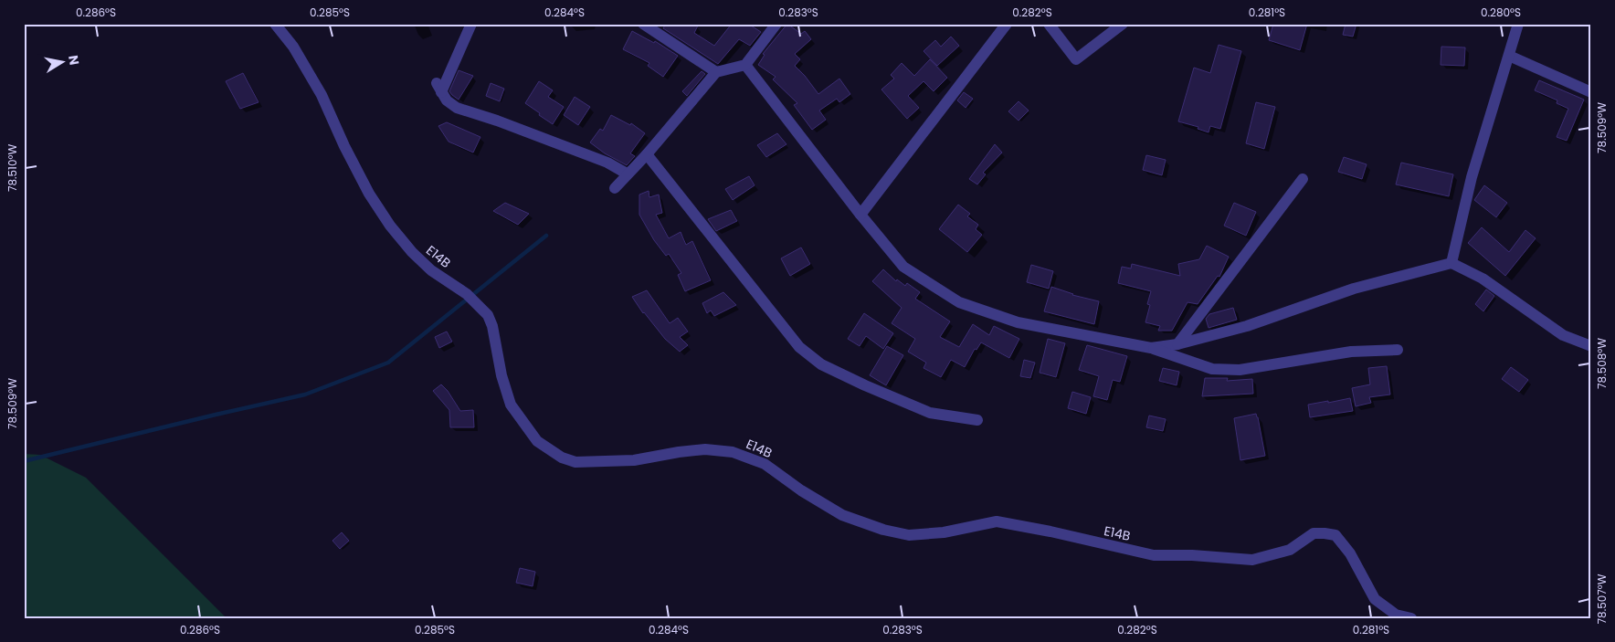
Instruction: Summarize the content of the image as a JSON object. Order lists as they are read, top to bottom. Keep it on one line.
{"streets":{"street":["E14B"]},"north":"right","coordinates":["0.286°S","0.285°S","0.284°S","0.283°S","0.282°S","0.281°S","0.280°S","78.509°W","78.510°W","78.508°W","78.507°W"]}
